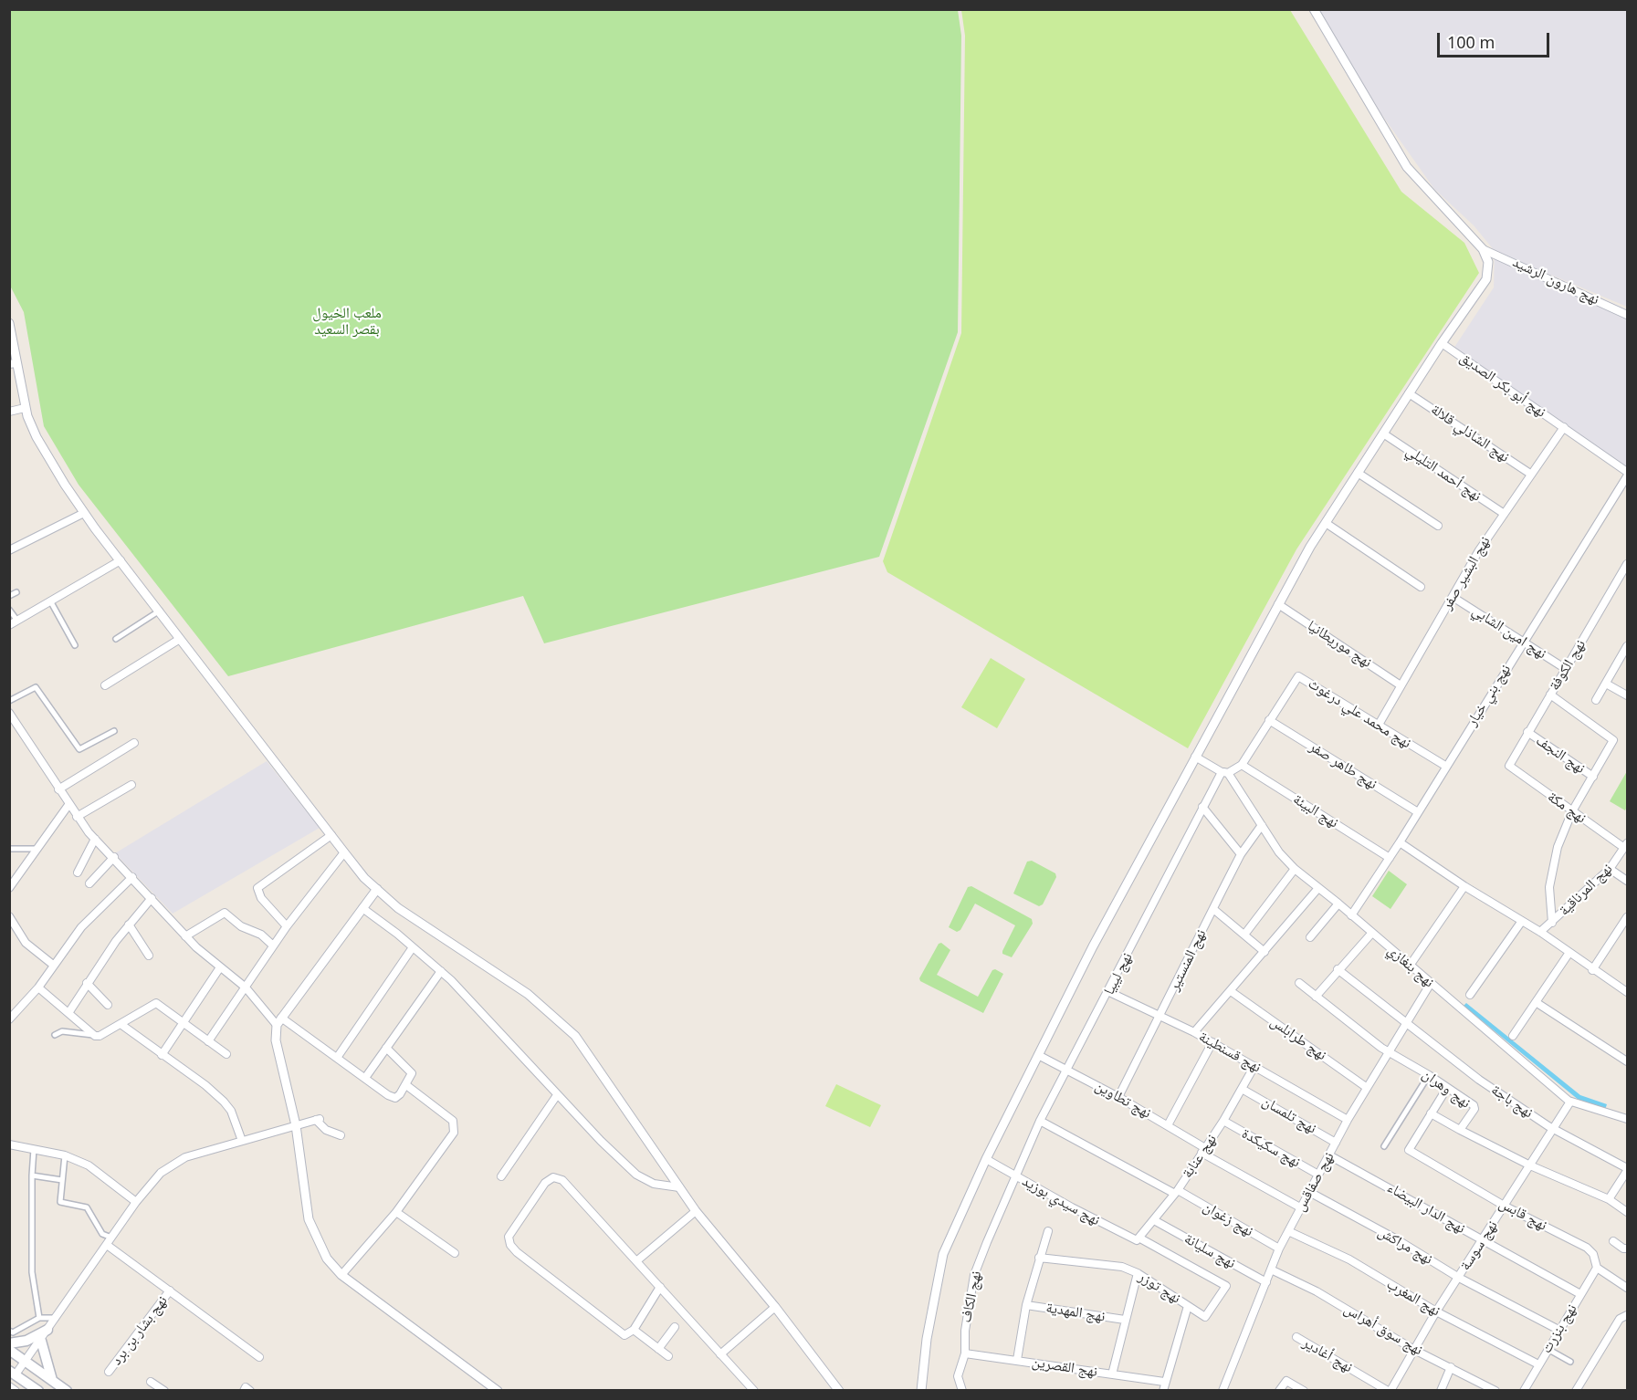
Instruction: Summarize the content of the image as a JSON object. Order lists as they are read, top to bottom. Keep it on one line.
{"streets":{"street":["نهج هارون الرشيد","نهج أبو بكر الصديق","نهج الشاذلي قلالة","نهج أحمد التليلي","نهج البشير صفر","نهج امين الشابي","نهج موريطانيا","نهج الكوفة","نهج بني خيار","نهج محمد علي درغوث","نهج النجف","نهج طاهر صفر","نهج مكة","نهج البيئة","نهج المرناقية","نهج المنستير","نهج بنغازي","نهج ليبيا","نهج طرابلس","نهج قسنطينة","نهج وهران","نهج تطاوين","نهج باجة","نهج تلمسان","نهج سكيكدة","نهج عنابة","نهج صفاقس","نهج سيدي بوزيد","نهج الدار البيضاء","نهج قابس","نهج زغوان","نهج مراكش","نهج سوسة","نهج سليانة","نهج توزر","نهج الكاف","نهج المغرب","نهج المهدية","نهج بنزرت","نهج سوق أهراس","نهج بشار بن برد","نهج أغادير","نهج القصرين"]},"crossings":[["نهج أبو بكر الصديق","نهج البشير صفر"],["نهج أبو بكر الصديق","نهج بني خيار"],["نهج الشاذلي قلالة","نهج البشير صفر"],["نهج أحمد التليلي","نهج البشير صفر"],["نهج البشير صفر","نهج امين الشابي"],["نهج البشير صفر","نهج موريطانيا"],["نهج البشير صفر","نهج محمد علي درغوث"],["نهج امين الشابي","نهج الكوفة"],["نهج امين الشابي","نهج بني خيار"],["نهج الكوفة","نهج النجف"],["نهج الكوفة","نهج مكة"],["نهج بني خيار","نهج محمد علي درغوث"],["نهج بني خيار","نهج طاهر صفر"],["نهج بني خيار","نهج البيئة"],["نهج بني خيار","نهج بنغازي"],["نهج محمد علي درغوث","نهج طاهر صفر"],["نهج محمد علي درغوث","نهج البيئة"],["نهج محمد علي درغوث","نهج بنغازي"],["نهج محمد علي درغوث","نهج ليبيا"],["نهج مكة","نهج المرناقية"],["نهج المنستير","نهج بنغازي"],["نهج المنستير","نهج قسنطينة"],["نهج المنستير","نهج تطاوين"],["نهج بنغازي","نهج ليبيا"],["نهج بنغازي","نهج صفاقس"],["نهج بنغازي","نهج سوسة"],["نهج ليبيا","نهج قسنطينة"],["نهج ليبيا","نهج تطاوين"],["نهج ليبيا","نهج سيدي بوزيد"],["نهج ليبيا","نهج زغوان"],["نهج ليبيا","نهج الكاف"],["نهج طرابلس","نهج صفاقس"],["نهج قسنطينة","نهج عنابة"],["نهج قسنطينة","نهج صفاقس"],["نهج وهران","نهج صفاقس"],["نهج وهران","نهج سوسة"],["نهج تطاوين","نهج عنابة"],["نهج تطاوين","نهج صفاقس"],["نهج باجة","نهج صفاقس"],["نهج باجة","نهج سوسة"],["نهج تلمسان","نهج عنابة"],["نهج تلمسان","نهج صفاقس"],["نهج سكيكدة","نهج عنابة"],["نهج سكيكدة","نهج صفاقس"],["نهج عنابة","نهج سيدي بوزيد"],["نهج عنابة","نهج زغوان"],["نهج عنابة","نهج سليانة"],["نهج صفاقس","نهج الدار البيضاء"],["نهج صفاقس","نهج زغوان"],["نهج صفاقس","نهج مراكش"],["نهج صفاقس","نهج سليانة"],["نهج صفاقس","نهج المغرب"],["نهج صفاقس","نهج سوق أهراس"],["نهج سيدي بوزيد","نهج توزر"],["نهج سيدي بوزيد","نهج الكاف"],["نهج الدار البيضاء","نهج سوسة"],["نهج الدار البيضاء","نهج بنزرت"],["نهج قابس","نهج سوسة"],["نهج قابس","نهج بنزرت"],["نهج مراكش","نهج سوسة"],["نهج مراكش","نهج بنزرت"],["نهج سوسة","نهج المغرب"],["نهج سوسة","نهج سوق أهراس"],["نهج سوسة","نهج أغادير"],["نهج الكاف","نهج القصرين"],["نهج المغرب","نهج بنزرت"]],"parks":["ملعب الخيول بقصر السعيد"],"scale_bar":"100 m"}
